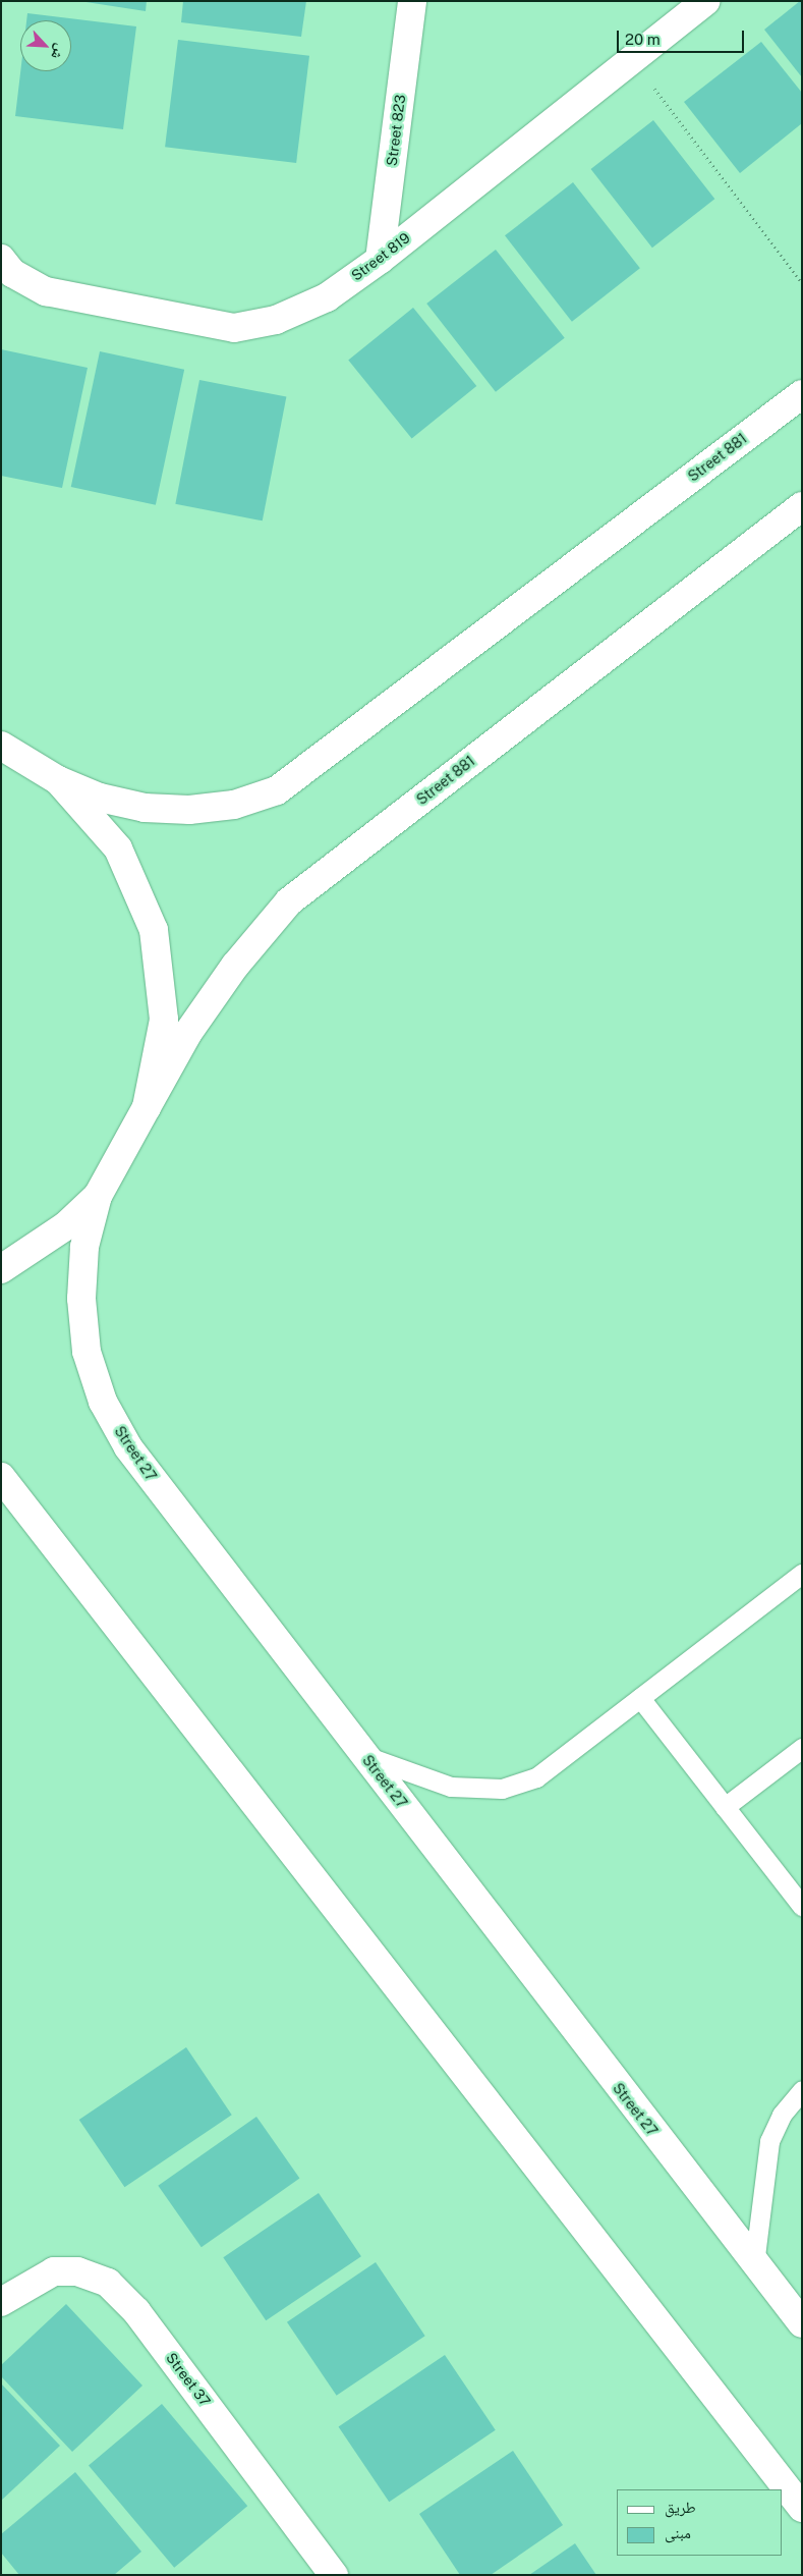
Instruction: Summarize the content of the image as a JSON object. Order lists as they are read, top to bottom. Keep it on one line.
{"streets":{"street":["Street 823","Street 819","Street 881","Street 27","Street 37"]},"crossings":[["Street 823","Street 819"],["Street 881","Street 27"]],"legend":["طريق","مبنى"],"scale_bar":"20 m","north":"bottom right"}
